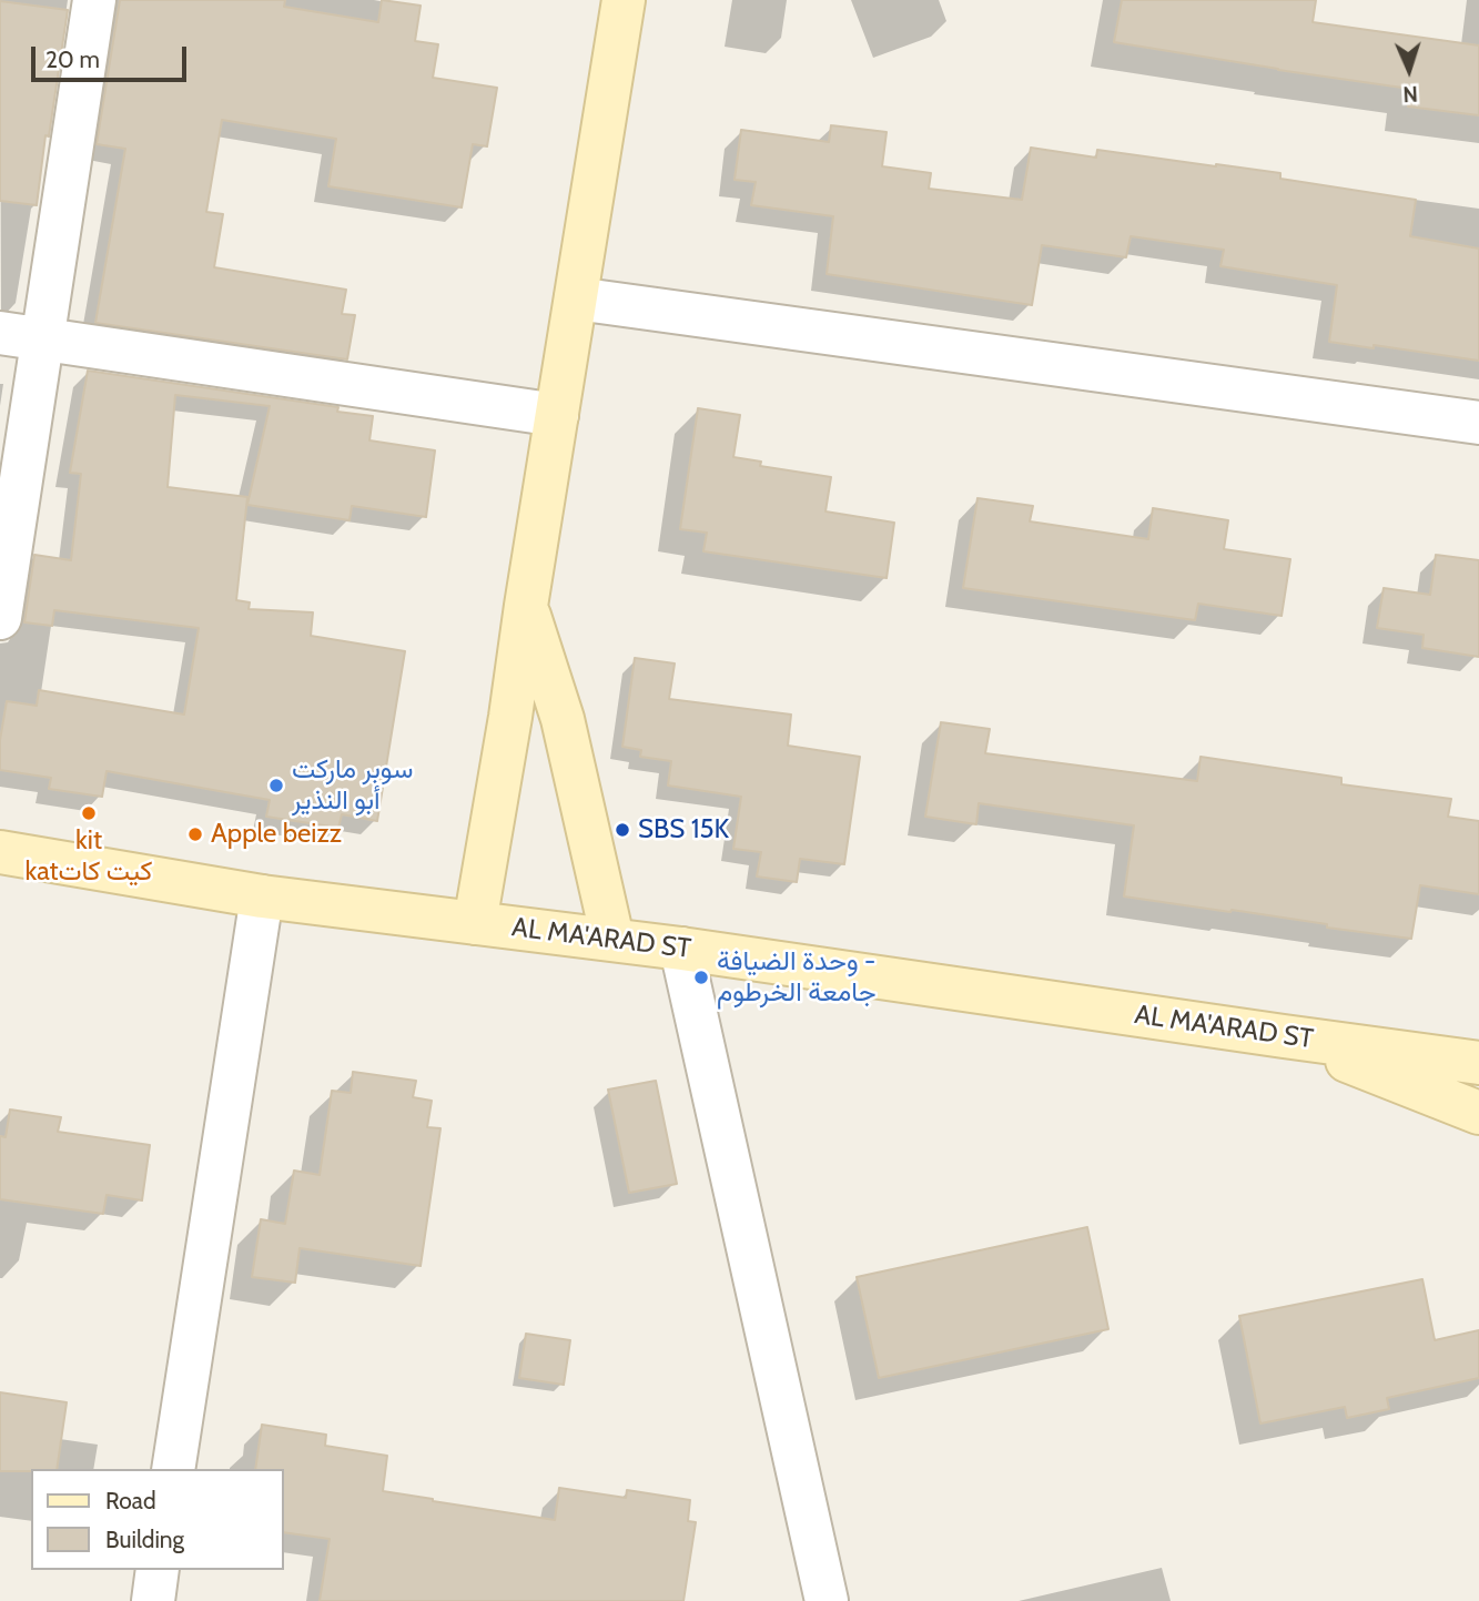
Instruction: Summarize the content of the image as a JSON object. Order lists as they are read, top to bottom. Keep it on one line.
{"streets":{"main road":["AL MA'ARAD ST"]},"places":["سوبر ماركت أبو النذير","kit katكيت كات","SBS 15K","Apple beizz","وحدة الضيافة - جامعة الخرطوم"],"legend":["Road","Building"],"scale_bar":"20 m","north":"bottom"}
